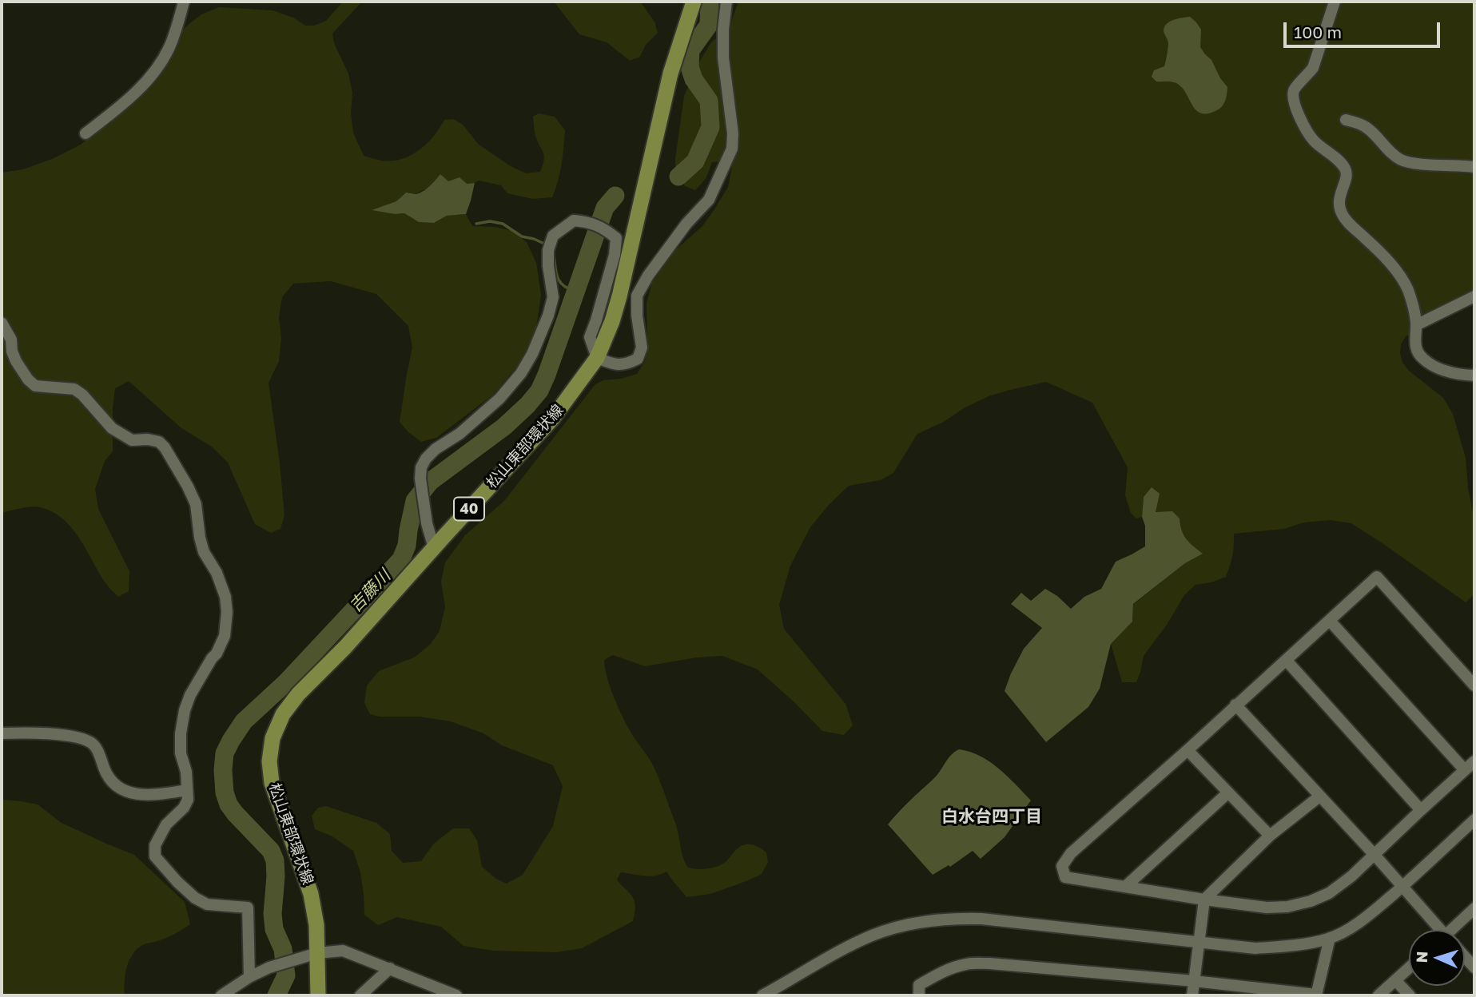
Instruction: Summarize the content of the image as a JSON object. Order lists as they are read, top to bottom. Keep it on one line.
{"streets":{"main road":["松山東部環状線","40"]},"districts":["白水台四丁目"],"water":["吉藤川"],"scale_bar":"100 m","north":"left"}
